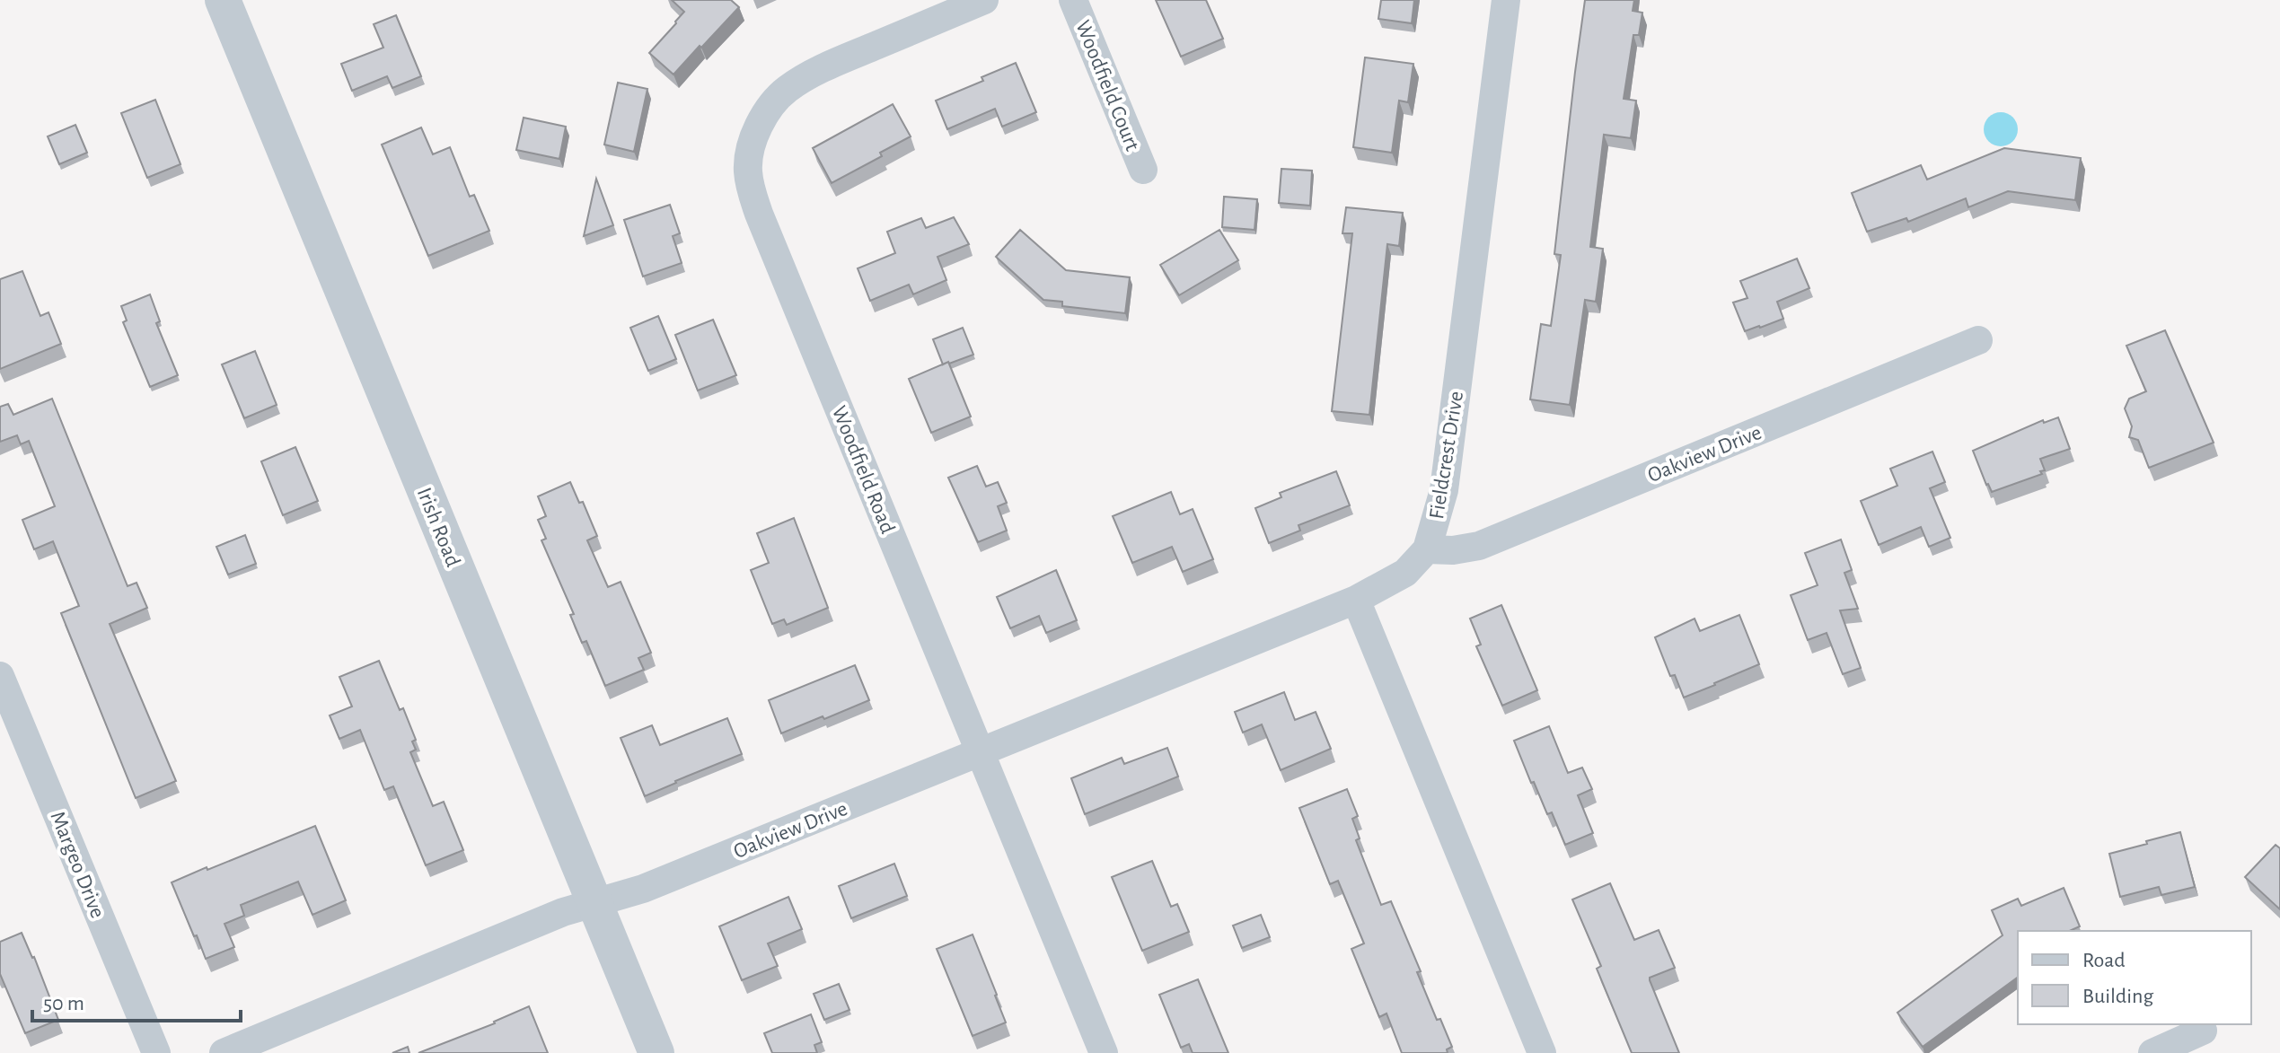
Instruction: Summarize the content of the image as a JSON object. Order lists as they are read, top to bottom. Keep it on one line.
{"streets":{"street":["Woodfield Court","Oakview Drive","Fieldcrest Drive","Woodfield Road","Irish Road","Margeo Drive"]},"crossings":[["Oakview Drive","Fieldcrest Drive"],["Oakview Drive","Woodfield Road"],["Oakview Drive","Irish Road"]],"legend":["Road","Building"],"scale_bar":"50 m"}
